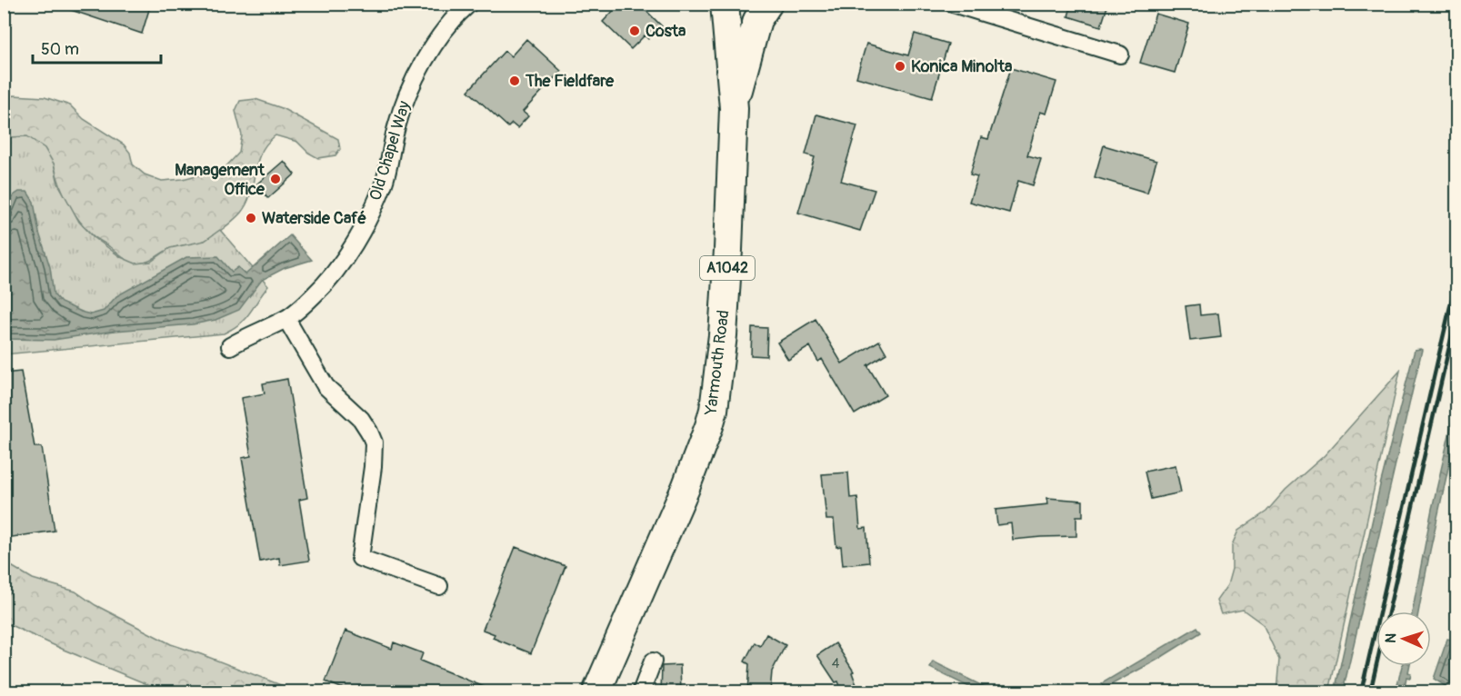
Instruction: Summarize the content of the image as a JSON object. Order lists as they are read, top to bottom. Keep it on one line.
{"streets":{"highway":["A1042","Yarmouth Road"],"street":["Old Chapel Way"]},"places":["Costa","Konica Minolta","The Fieldfare","Management Office","Waterside Café"],"house_numbers":["4"],"scale_bar":"50 m","north":"left"}
